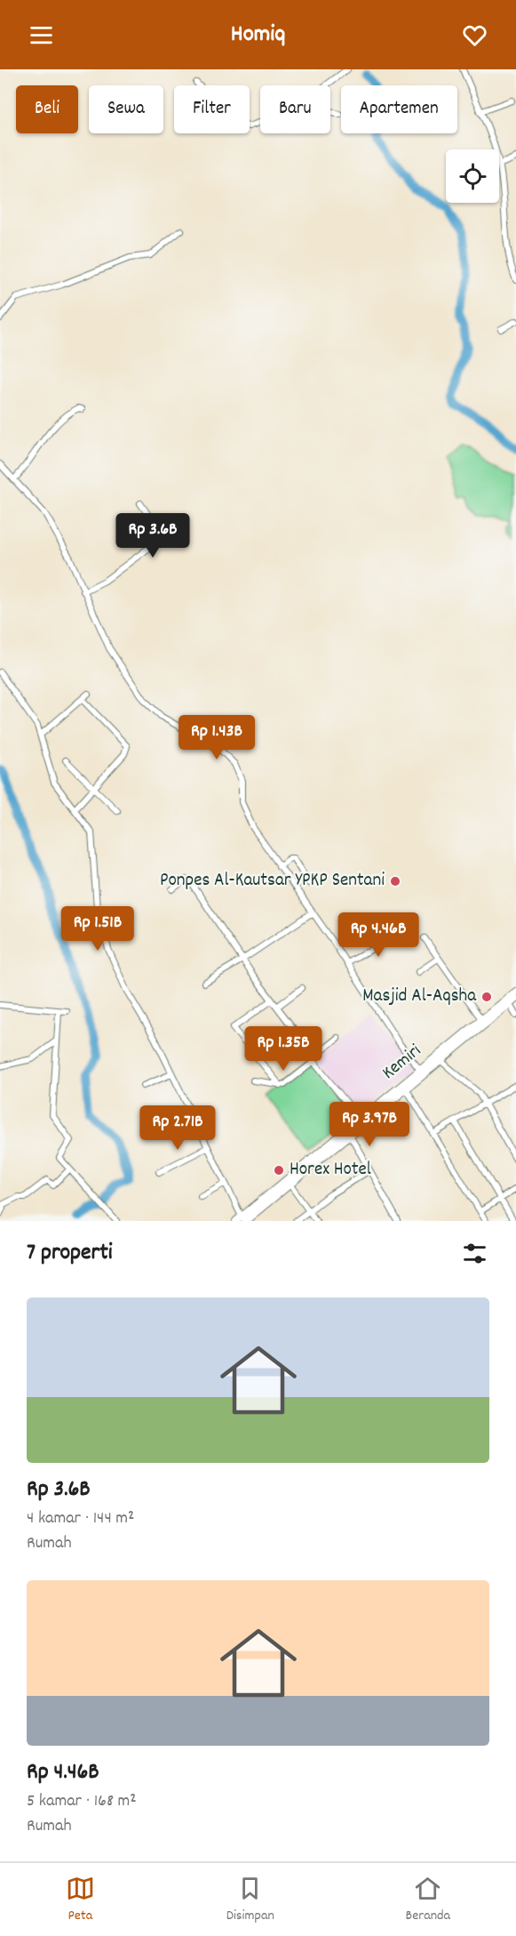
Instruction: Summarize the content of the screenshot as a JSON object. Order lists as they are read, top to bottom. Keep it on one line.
{"streets":{"highway":["Kemiri"]},"places":["Ponpes Al-Kautsar YPKP Sentani","Masjid Al-Aqsha","Horex Hotel"],"page":{"header":"Homiq","chip":["Beli","Sewa","Filter","Baru","Apartemen"],"price":["Rp 3.6B","Rp 1.43B","Rp 1.51B","Rp 4.46B","Rp 1.35B","Rp 3.97B","Rp 2.71B"],"heading":"7 properti","list":[{"name":"Rp 3.6B","note":"4 kamar · 144 m² · Rumah"},{"name":"Rp 4.46B","note":"5 kamar · 168 m² · Rumah"}],"tabs":["Peta","Disimpan","Beranda"]}}
